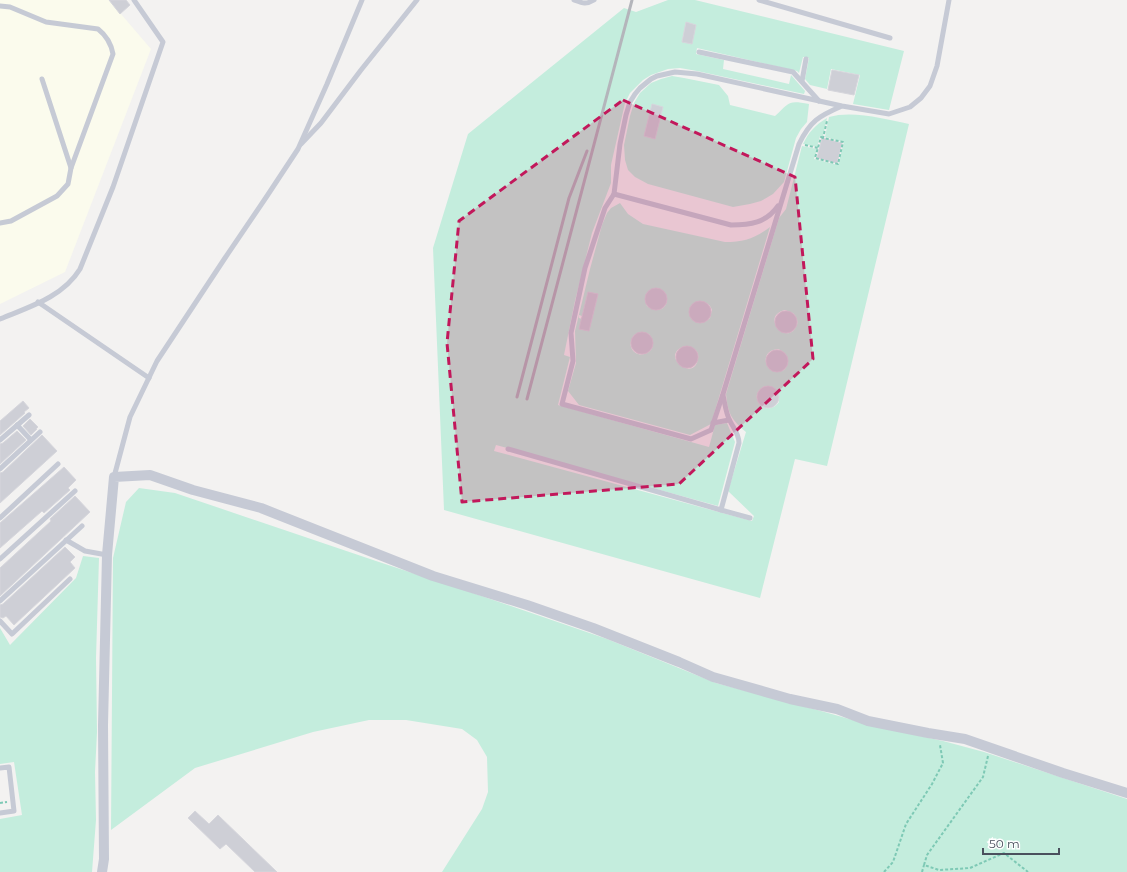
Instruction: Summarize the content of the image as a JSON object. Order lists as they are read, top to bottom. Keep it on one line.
{"scale_bar":"50 m"}
